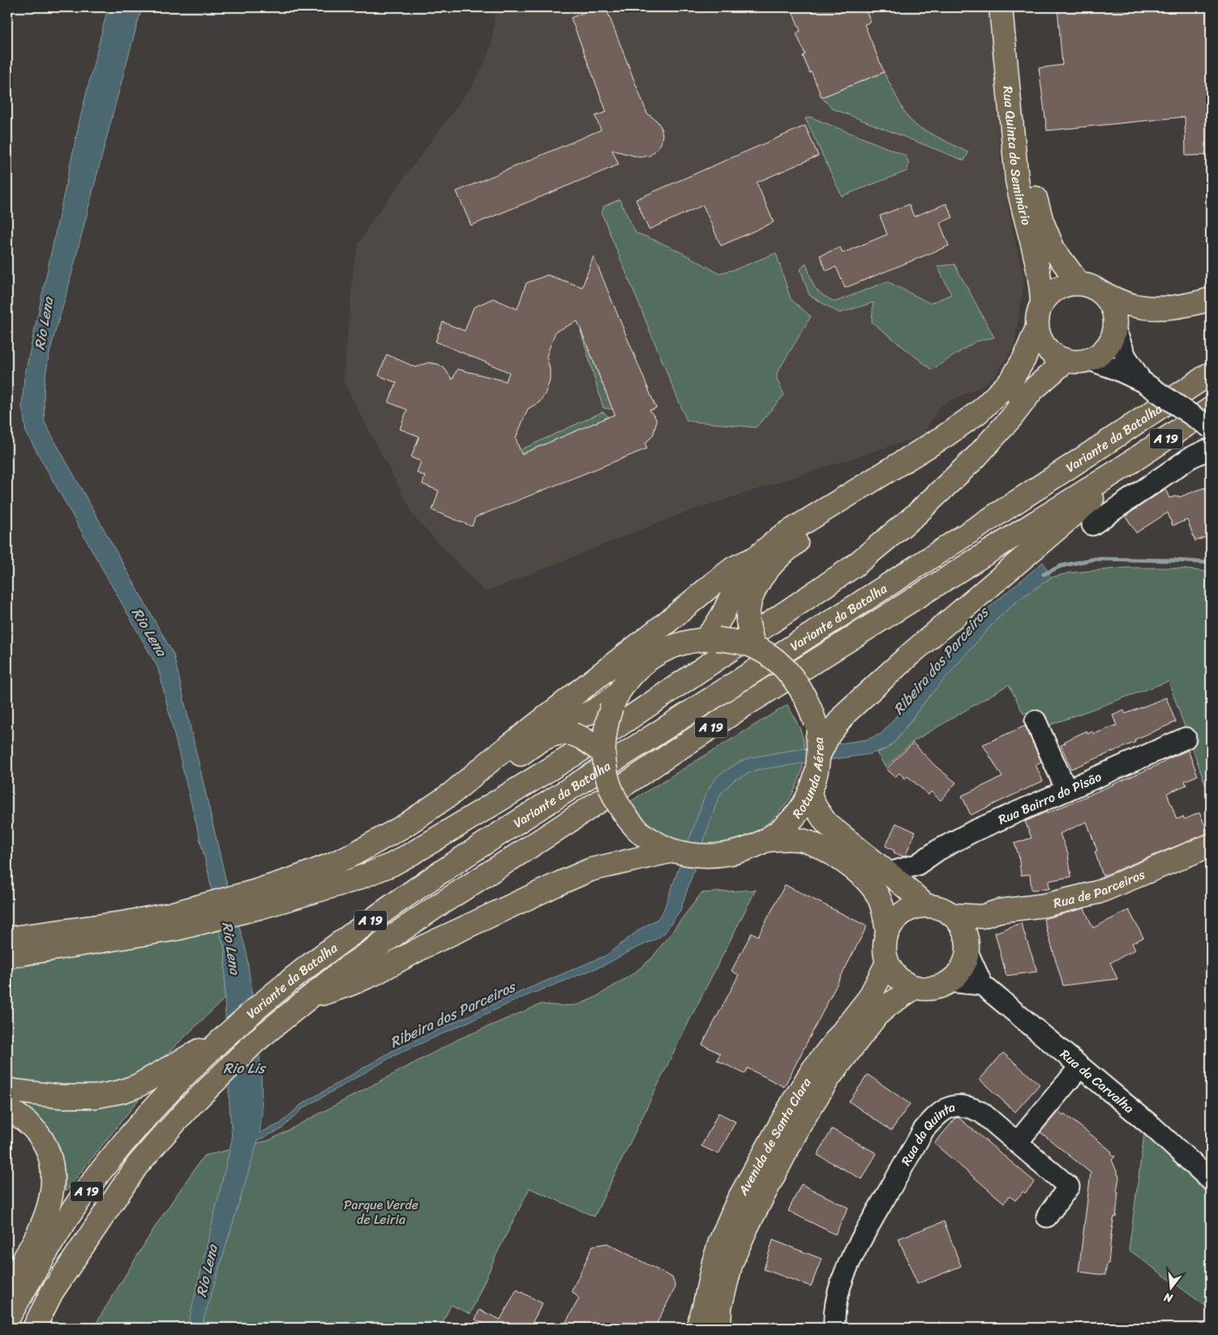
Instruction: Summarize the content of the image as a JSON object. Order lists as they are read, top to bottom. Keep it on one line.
{"streets":{"main road":["Rua Quinta do Seminário","Variante da Batalha","A 19","Rotunda Aérea","Rua de Parceiros","Avenida de Santa Clara"],"street":["Rua Bairro do Pisão","Rua da Carvalha","Rua da Quinta"]},"crossings":[["Variante da Batalha","A 19"],["Rua de Parceiros","Rua da Carvalha"],["Rua de Parceiros","Avenida de Santa Clara"],["Rua da Carvalha","Avenida de Santa Clara"]],"water":["Rio Lena","Ribeira dos Parceiros","Rio Lis"],"parks":["Parque Verde de Leiria"],"north":"bottom"}
